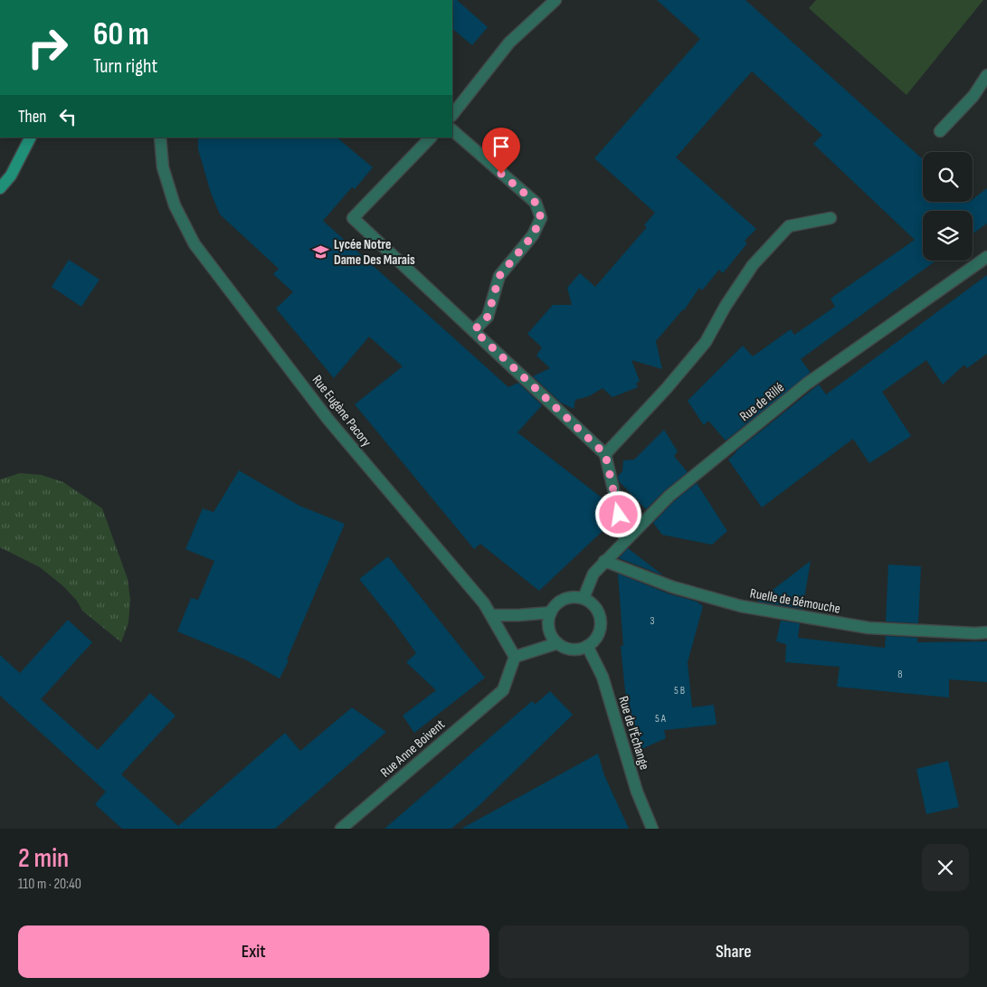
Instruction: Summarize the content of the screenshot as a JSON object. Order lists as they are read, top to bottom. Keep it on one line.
{"streets":{"street":["Rue de Rillé","Rue Eugène Pacory","Ruelle de Bémouche","Rue de l'Échange","Rue Anne Boivent"]},"crossings":[["Rue de Rillé","Ruelle de Bémouche"],["Rue de Rillé","Rue de l'Échange"],["Rue Eugène Pacory","Rue Anne Boivent"]],"places":{"school or university":["Lycée Notre Dame Des Marais"]},"house_numbers":["3","8","5 B","5 A"],"page":{"turn":["60 m","Turn right"],"then":"Then","heading":["2 min","110 m · 20:40"],"buttons":["Exit","Share"]}}
